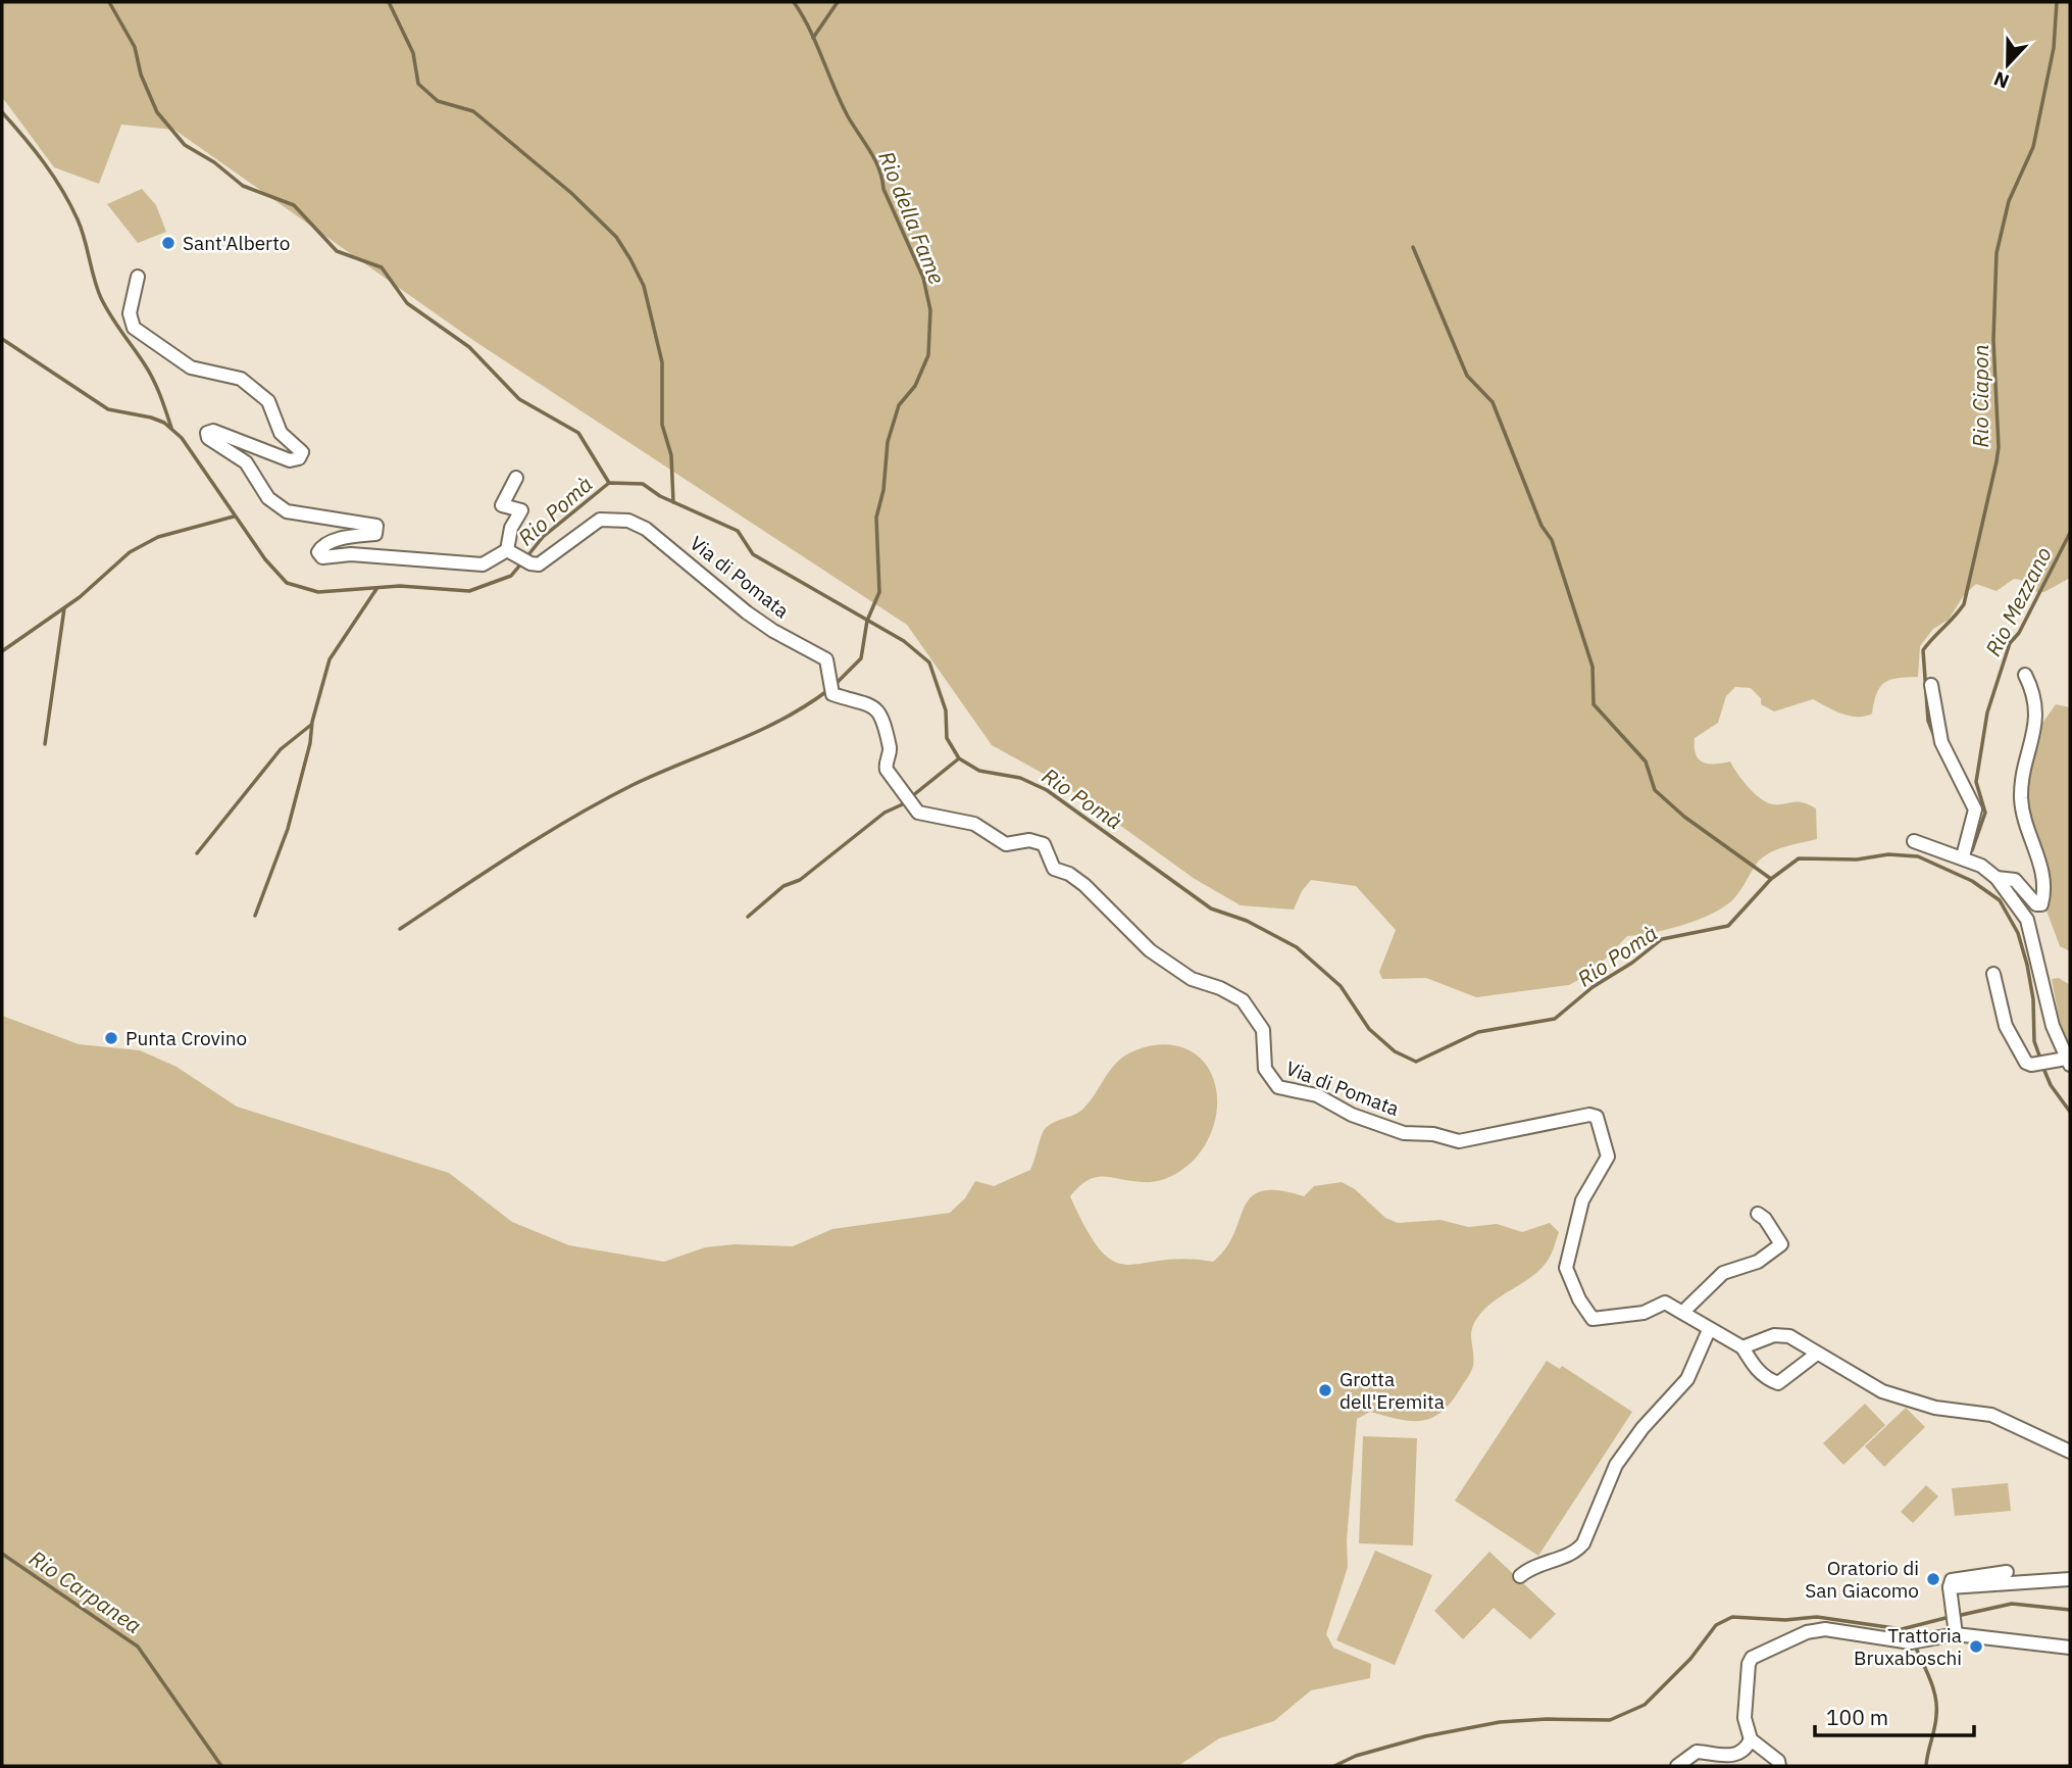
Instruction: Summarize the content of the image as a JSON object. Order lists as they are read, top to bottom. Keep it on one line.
{"streets":{"street":["Via di Pomata"]},"water":["Rio della Fame","Rio Ciapon","Rio Pomà","Rio Mezzano","Rio Carpanea"],"places":["Sant'Alberto","Punta Crovino","Grotta dell'Eremita","Oratorio di San Giacomo","Trattoria Bruxaboschi"],"scale_bar":"100 m","north":"bottom"}
